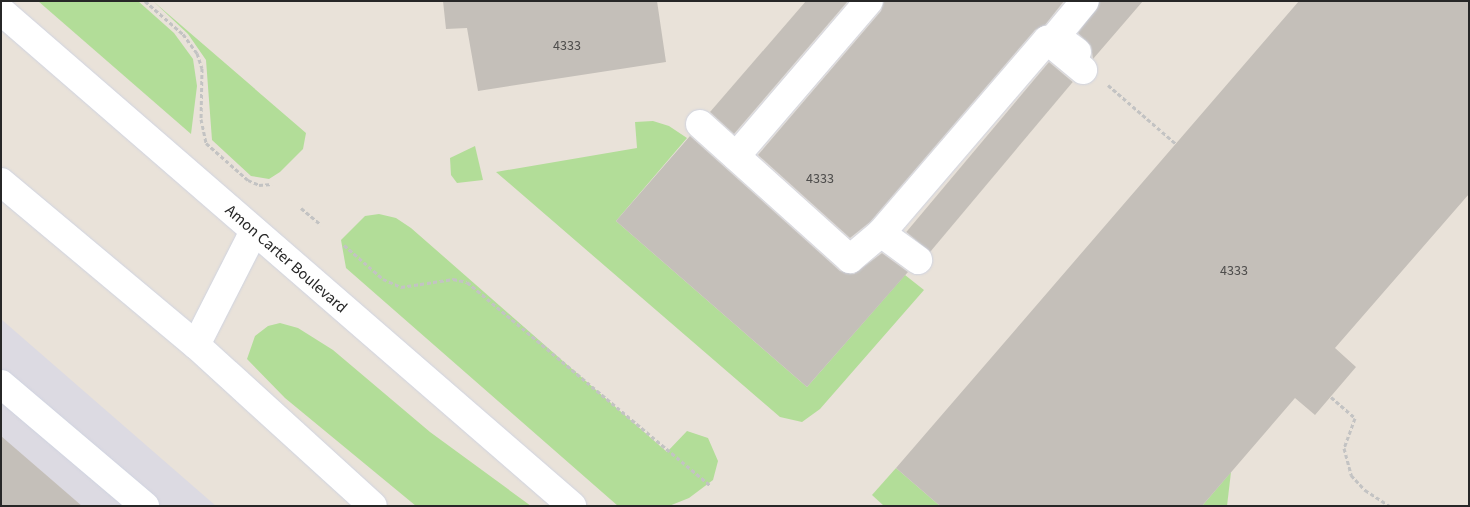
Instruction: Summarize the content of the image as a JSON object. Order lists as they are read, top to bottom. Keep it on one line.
{"streets":{"street":["Amon Carter Boulevard"]},"house_numbers":["4333","4333","4333"]}
